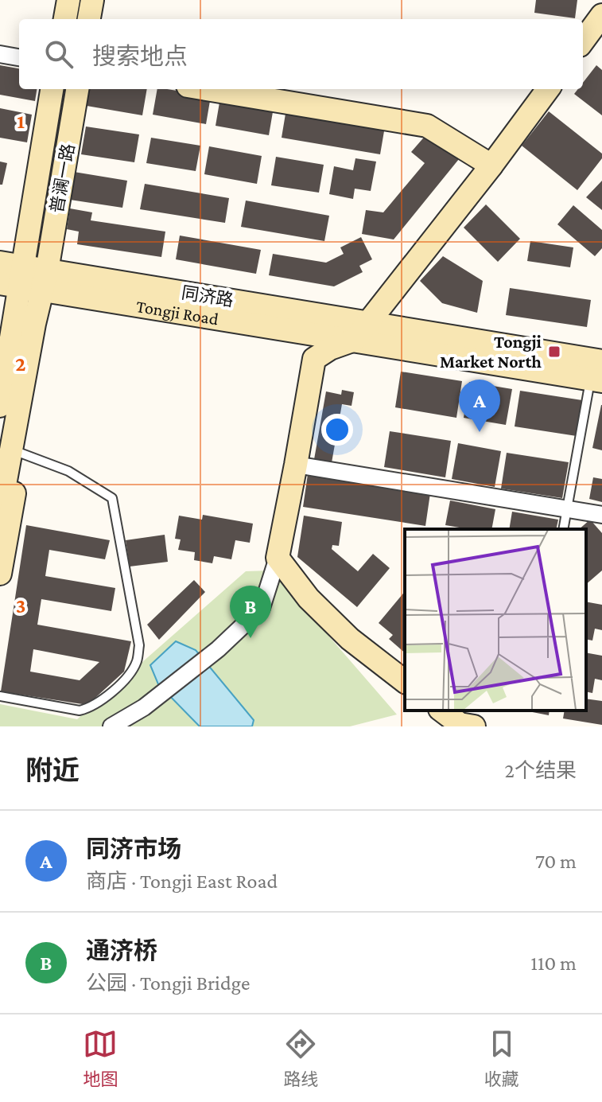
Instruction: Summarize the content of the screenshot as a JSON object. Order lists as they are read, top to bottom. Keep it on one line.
{"streets":{"main road":["普澜一路","同济路","Tongji Road"]},"crossings":[["普澜一路","Tongji Road"],["同济路","Tongji Road"]],"places":{"transit":["Tongji Market North"]},"page":{"search":"搜索地点","pins":["A","B"],"heading":["附近","2个结果"],"list":[{"mark":"A","name":"同济市场","note":"商店 · Tongji East Road","value":"70 m"},{"mark":"B","name":"通济桥","note":"公园 · Tongji Bridge","value":"110 m"}],"nav":["地图","路线","收藏"]},"grid":{"rows":["1","2","3"]}}
